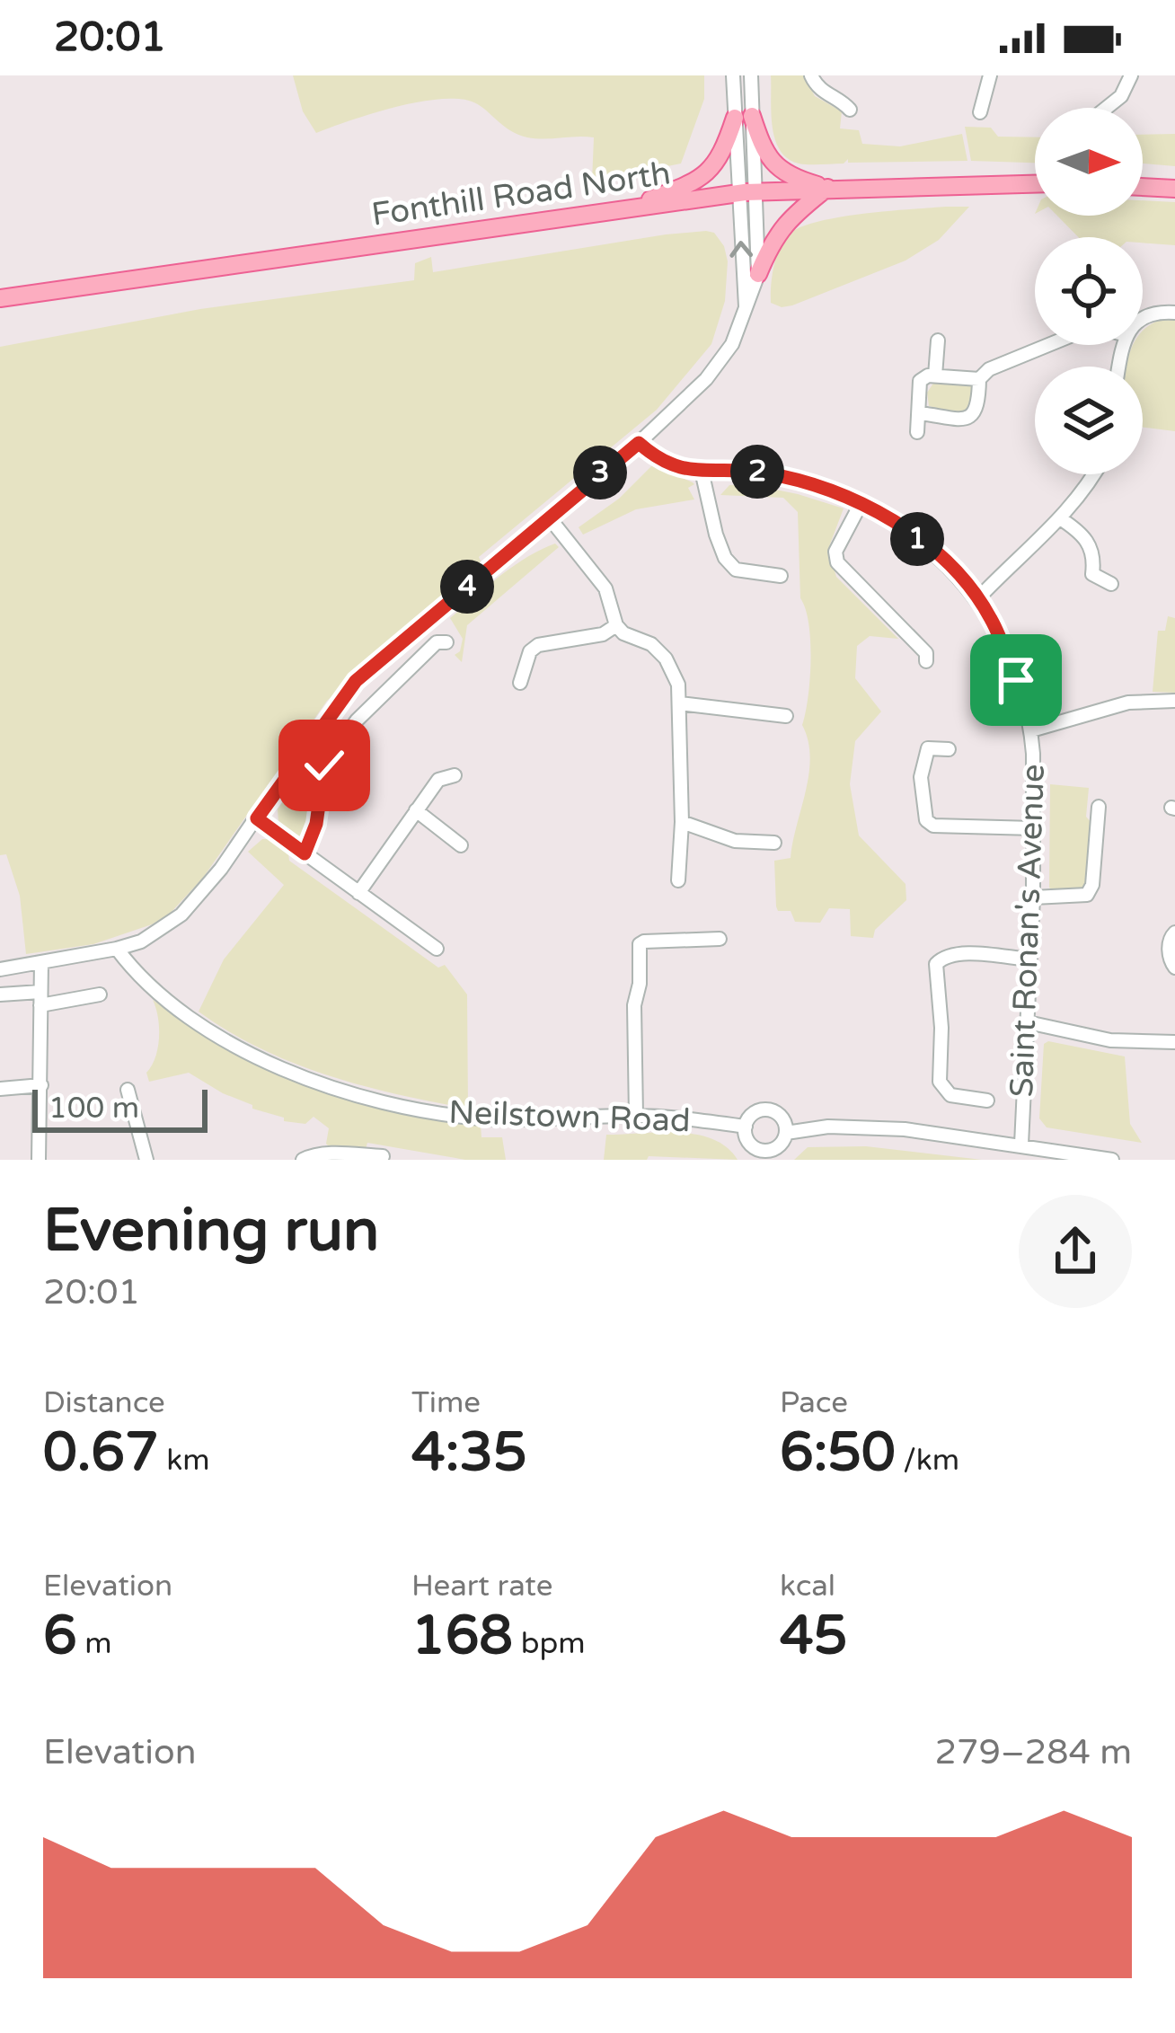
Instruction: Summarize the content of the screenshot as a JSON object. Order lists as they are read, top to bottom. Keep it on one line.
{"streets":{"main road":["Fonthill Road North"],"street":["Saint Ronan's Avenue","Neilstown Road"]},"crossings":[["Saint Ronan's Avenue","Neilstown Road"]],"scale_bar":"100 m","north":"right","page":{"status":"20:01","pins":["2","3","1","4"],"scale":"100 m","heading":["Evening run","20:01"],"stats":[["Distance","0.67 km"],["Time","4:35"],["Pace","6:50 /km"],["Elevation","6 m"],["Heart rate","168 bpm"],["kcal","45"]],"chart":["Elevation","279–284 m"]}}
